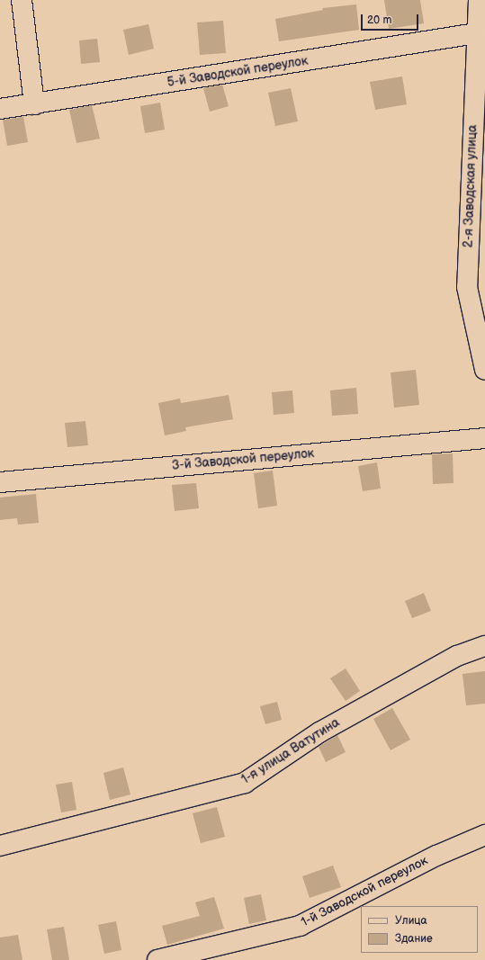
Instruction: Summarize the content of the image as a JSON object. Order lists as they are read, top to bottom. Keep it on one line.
{"streets":{"street":["5-й Заводской переулок","2-я Заводская улица","3-й Заводской переулок","1-я улица Ватутина","1-й Заводской переулок"]},"crossings":[["5-й Заводской переулок","2-я Заводская улица"]],"legend":["Улица","Здание"],"scale_bar":"20 m"}
